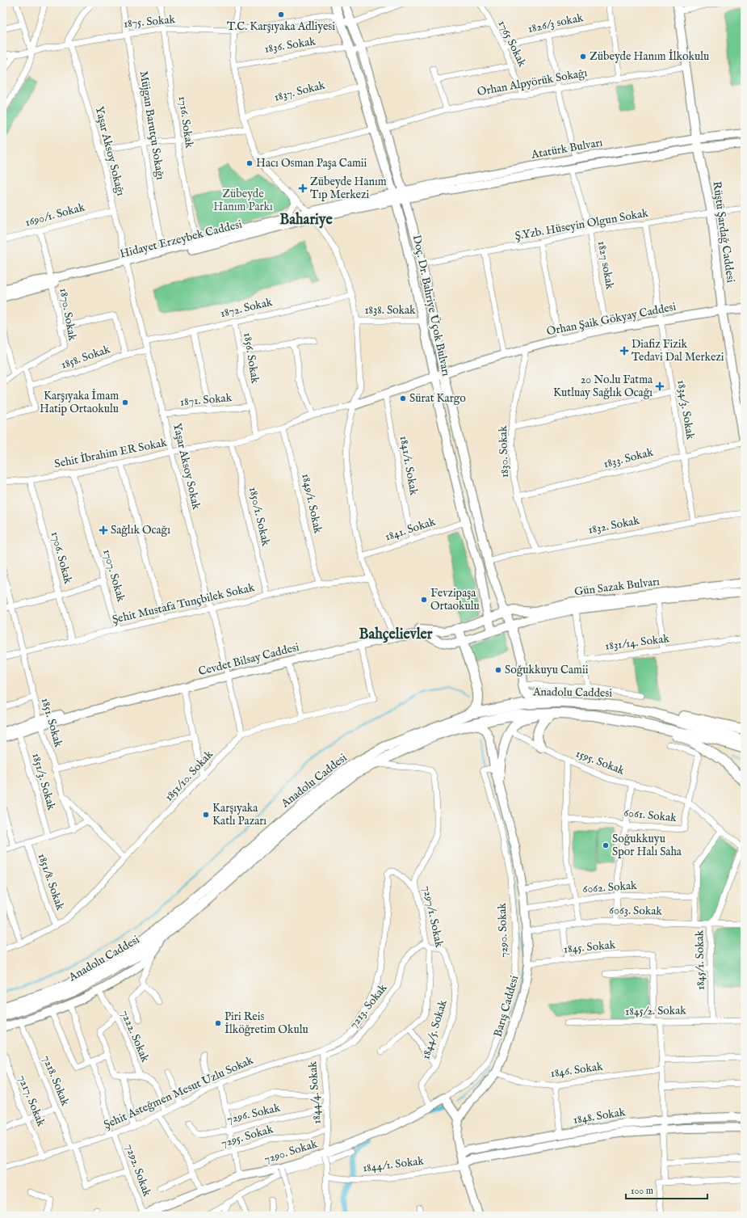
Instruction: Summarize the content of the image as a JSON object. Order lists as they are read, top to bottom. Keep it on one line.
{"streets":{"highway":["Anadolu Caddesi"],"main road":["Atatürk Bulvarı","Rüştü Şardağ Caddesi","Hidayet Erzeybek Caddesi","Doç. Dr. Bahriye Üçok Bulvarı","Orhan Şaik Gökyay Caddesi","Gün Sazak Bulvarı","Cevdet Bilsay Caddesi","7290. Sokak","Barış Caddesi","1848. Sokak"],"street":["1875. Sokak","1826/3 sokak","1765 Sokak","1836. Sokak","Orhan Alpyörük Sokağı","1837. Sokak","1716. Sokak","Müjgan Barutçu Sokağı","Yaşar Aksoy Sokağı","1690/1. Sokak","Ş.Yzb. Hüseyin Olgun Sokak","1827 sokak","1872. Sokak","1838. Sokak","1870. Sokak","1858. Sokak","1856. Sokak","1871. Sokak","1834/3. Sokak","1830. Sokak","Sehit İbrahim ER Sokak","1833. Sokak","1841/1. Sokak","Yaşar Aksoy Sokak","1849/1. Sokak","1850/1. Sokak","1832. Sokak","1841. Sokak","1706. Sokak","1707. Sokak","Şehit Mustafa Tunçbilek Sokak","1831/14. Sokak","1851. Sokak","1595. Sokak","1851/10. Sokak","1851/3. Sokak","6061. Sokak","1851/8. Sokak","6062. Sokak","6063. Sokak","7297/1. Sokak","1845. Sokak","1845/1. Sokak","7213. Sokak","1845/2. Sokak","1844/5. Sokak","7222. Sokak","1846. Sokak","7218. Sokak","Şehit Asteğmen Mesut Uzlu Sokak","1844/4. Sokak","7217. Sokak","7296. Sokak","7295. Sokak","1844/1. Sokak","7292. Sokak"]},"crossings":[["1875. Sokak","1716. Sokak"],["1875. Sokak","Müjgan Barutçu Sokağı"],["1875. Sokak","Yaşar Aksoy Sokağı"],["1875. Sokak","Doç. Dr. Bahriye Üçok Bulvarı"],["1826/3 sokak","1765 Sokak"],["1765 Sokak","Orhan Alpyörük Sokağı"],["1836. Sokak","Doç. Dr. Bahriye Üçok Bulvarı"],["Orhan Alpyörük Sokağı","Rüştü Şardağ Caddesi"],["Orhan Alpyörük Sokağı","Doç. Dr. Bahriye Üçok Bulvarı"],["1837. Sokak","Doç. Dr. Bahriye Üçok Bulvarı"],["1716. Sokak","Hidayet Erzeybek Caddesi"],["Müjgan Barutçu Sokağı","Hidayet Erzeybek Caddesi"],["Atatürk Bulvarı","Rüştü Şardağ Caddesi"],["Atatürk Bulvarı","Hidayet Erzeybek Caddesi"],["Atatürk Bulvarı","1827 sokak"],["Atatürk Bulvarı","Doç. Dr. Bahriye Üçok Bulvarı"],["Yaşar Aksoy Sokağı","1690/1. Sokak"],["Yaşar Aksoy Sokağı","Hidayet Erzeybek Caddesi"],["Yaşar Aksoy Sokağı","Yaşar Aksoy Sokak"],["1690/1. Sokak","1870. Sokak"],["Ş.Yzb. Hüseyin Olgun Sokak","Rüştü Şardağ Caddesi"],["Ş.Yzb. Hüseyin Olgun Sokak","1827 sokak"],["Ş.Yzb. Hüseyin Olgun Sokak","Doç. Dr. Bahriye Üçok Bulvarı"],["Ş.Yzb. Hüseyin Olgun Sokak","1834/3. Sokak"],["Rüştü Şardağ Caddesi","Orhan Şaik Gökyay Caddesi"],["Rüştü Şardağ Caddesi","1833. Sokak"],["Hidayet Erzeybek Caddesi","Doç. Dr. Bahriye Üçok Bulvarı"],["Hidayet Erzeybek Caddesi","1870. Sokak"],["Hidayet Erzeybek Caddesi","Yaşar Aksoy Sokak"],["1827 sokak","Orhan Şaik Gökyay Caddesi"],["Doç. Dr. Bahriye Üçok Bulvarı","1838. Sokak"],["Doç. Dr. Bahriye Üçok Bulvarı","Orhan Şaik Gökyay Caddesi"],["Doç. Dr. Bahriye Üçok Bulvarı","1832. Sokak"],["Doç. Dr. Bahriye Üçok Bulvarı","1841. Sokak"],["Doç. Dr. Bahriye Üçok Bulvarı","Gün Sazak Bulvarı"],["Doç. Dr. Bahriye Üçok Bulvarı","Cevdet Bilsay Caddesi"],["1872. Sokak","1856. Sokak"],["1872. Sokak","Yaşar Aksoy Sokak"],["Orhan Şaik Gökyay Caddesi","1834/3. Sokak"],["Orhan Şaik Gökyay Caddesi","1830. Sokak"],["Orhan Şaik Gökyay Caddesi","Sehit İbrahim ER Sokak"],["Orhan Şaik Gökyay Caddesi","1841/1. Sokak"],["1858. Sokak","Yaşar Aksoy Sokak"],["1856. Sokak","1871. Sokak"],["1856. Sokak","Sehit İbrahim ER Sokak"],["1871. Sokak","Yaşar Aksoy Sokak"],["1834/3. Sokak","1833. Sokak"],["1834/3. Sokak","1832. Sokak"],["1830. Sokak","1833. Sokak"],["1830. Sokak","1832. Sokak"],["Sehit İbrahim ER Sokak","Yaşar Aksoy Sokak"],["Sehit İbrahim ER Sokak","1849/1. Sokak"],["Sehit İbrahim ER Sokak","1850/1. Sokak"],["Sehit İbrahim ER Sokak","1706. Sokak"],["Sehit İbrahim ER Sokak","1707. Sokak"],["1841/1. Sokak","1841. Sokak"],["Yaşar Aksoy Sokak","Şehit Mustafa Tunçbilek Sokak"],["Yaşar Aksoy Sokak","Cevdet Bilsay Caddesi"],["Yaşar Aksoy Sokak","1851/10. Sokak"],["1849/1. Sokak","Şehit Mustafa Tunçbilek Sokak"],["1850/1. Sokak","Şehit Mustafa Tunçbilek Sokak"],["1706. Sokak","Şehit Mustafa Tunçbilek Sokak"],["1707. Sokak","Şehit Mustafa Tunçbilek Sokak"],["Gün Sazak Bulvarı","Cevdet Bilsay Caddesi"],["Şehit Mustafa Tunçbilek Sokak","1851. Sokak"],["Cevdet Bilsay Caddesi","1851. Sokak"],["Cevdet Bilsay Caddesi","1851/3. Sokak"],["Anadolu Caddesi","7297/1. Sokak"],["Anadolu Caddesi","Barış Caddesi"],["1851. Sokak","1851/10. Sokak"],["1595. Sokak","6061. Sokak"],["1595. Sokak","1845/1. Sokak"],["1595. Sokak","Barış Caddesi"],["1851/10. Sokak","1851/8. Sokak"],["6062. Sokak","Barış Caddesi"],["6063. Sokak","1845/1. Sokak"],["6063. Sokak","Barış Caddesi"],["7297/1. Sokak","7213. Sokak"],["7297/1. Sokak","1844/5. Sokak"],["7297/1. Sokak","Şehit Asteğmen Mesut Uzlu Sokak"],["7290. Sokak","Barış Caddesi"],["7290. Sokak","1844/5. Sokak"],["7290. Sokak","1844/4. Sokak"],["7290. Sokak","7292. Sokak"],["1845. Sokak","Barış Caddesi"],["1845/1. Sokak","1845/2. Sokak"],["7213. Sokak","Şehit Asteğmen Mesut Uzlu Sokak"],["7213. Sokak","1844/4. Sokak"],["Barış Caddesi","1846. Sokak"],["7218. Sokak","Şehit Asteğmen Mesut Uzlu Sokak"],["7218. Sokak","7292. Sokak"],["Şehit Asteğmen Mesut Uzlu Sokak","1844/4. Sokak"],["Şehit Asteğmen Mesut Uzlu Sokak","7217. Sokak"],["Şehit Asteğmen Mesut Uzlu Sokak","7292. Sokak"],["1844/4. Sokak","7296. Sokak"],["1844/4. Sokak","7295. Sokak"],["1848. Sokak","1844/1. Sokak"]],"districts":["Bahariye","Bahçelievler"],"parks":["Zübeyde Hanım Parkı"],"places":{"other":["T.C. Karşıyaka Adliyesi","Zübeyde Hanım İlkokulu","Hacı Osman Paşa Camii","Sürat Kargo","Karşıyaka İmam Hatip Ortaokulu","Fevzipaşa Ortaokulu","Soğukkuyu Camii","Karşıyaka Katlı Pazarı","Soğukkuyu Spor Halı Saha","Piri Reis İlköğretim Okulu"],"health":["Zübeyde Hanım Tıp Merkezi","Diafiz Fizik Tedavi Dal Merkezi","20 No.lu Fatma Kutluay Sağlık Ocağı","Sağlık Ocağı"]},"scale_bar":"100 m"}
